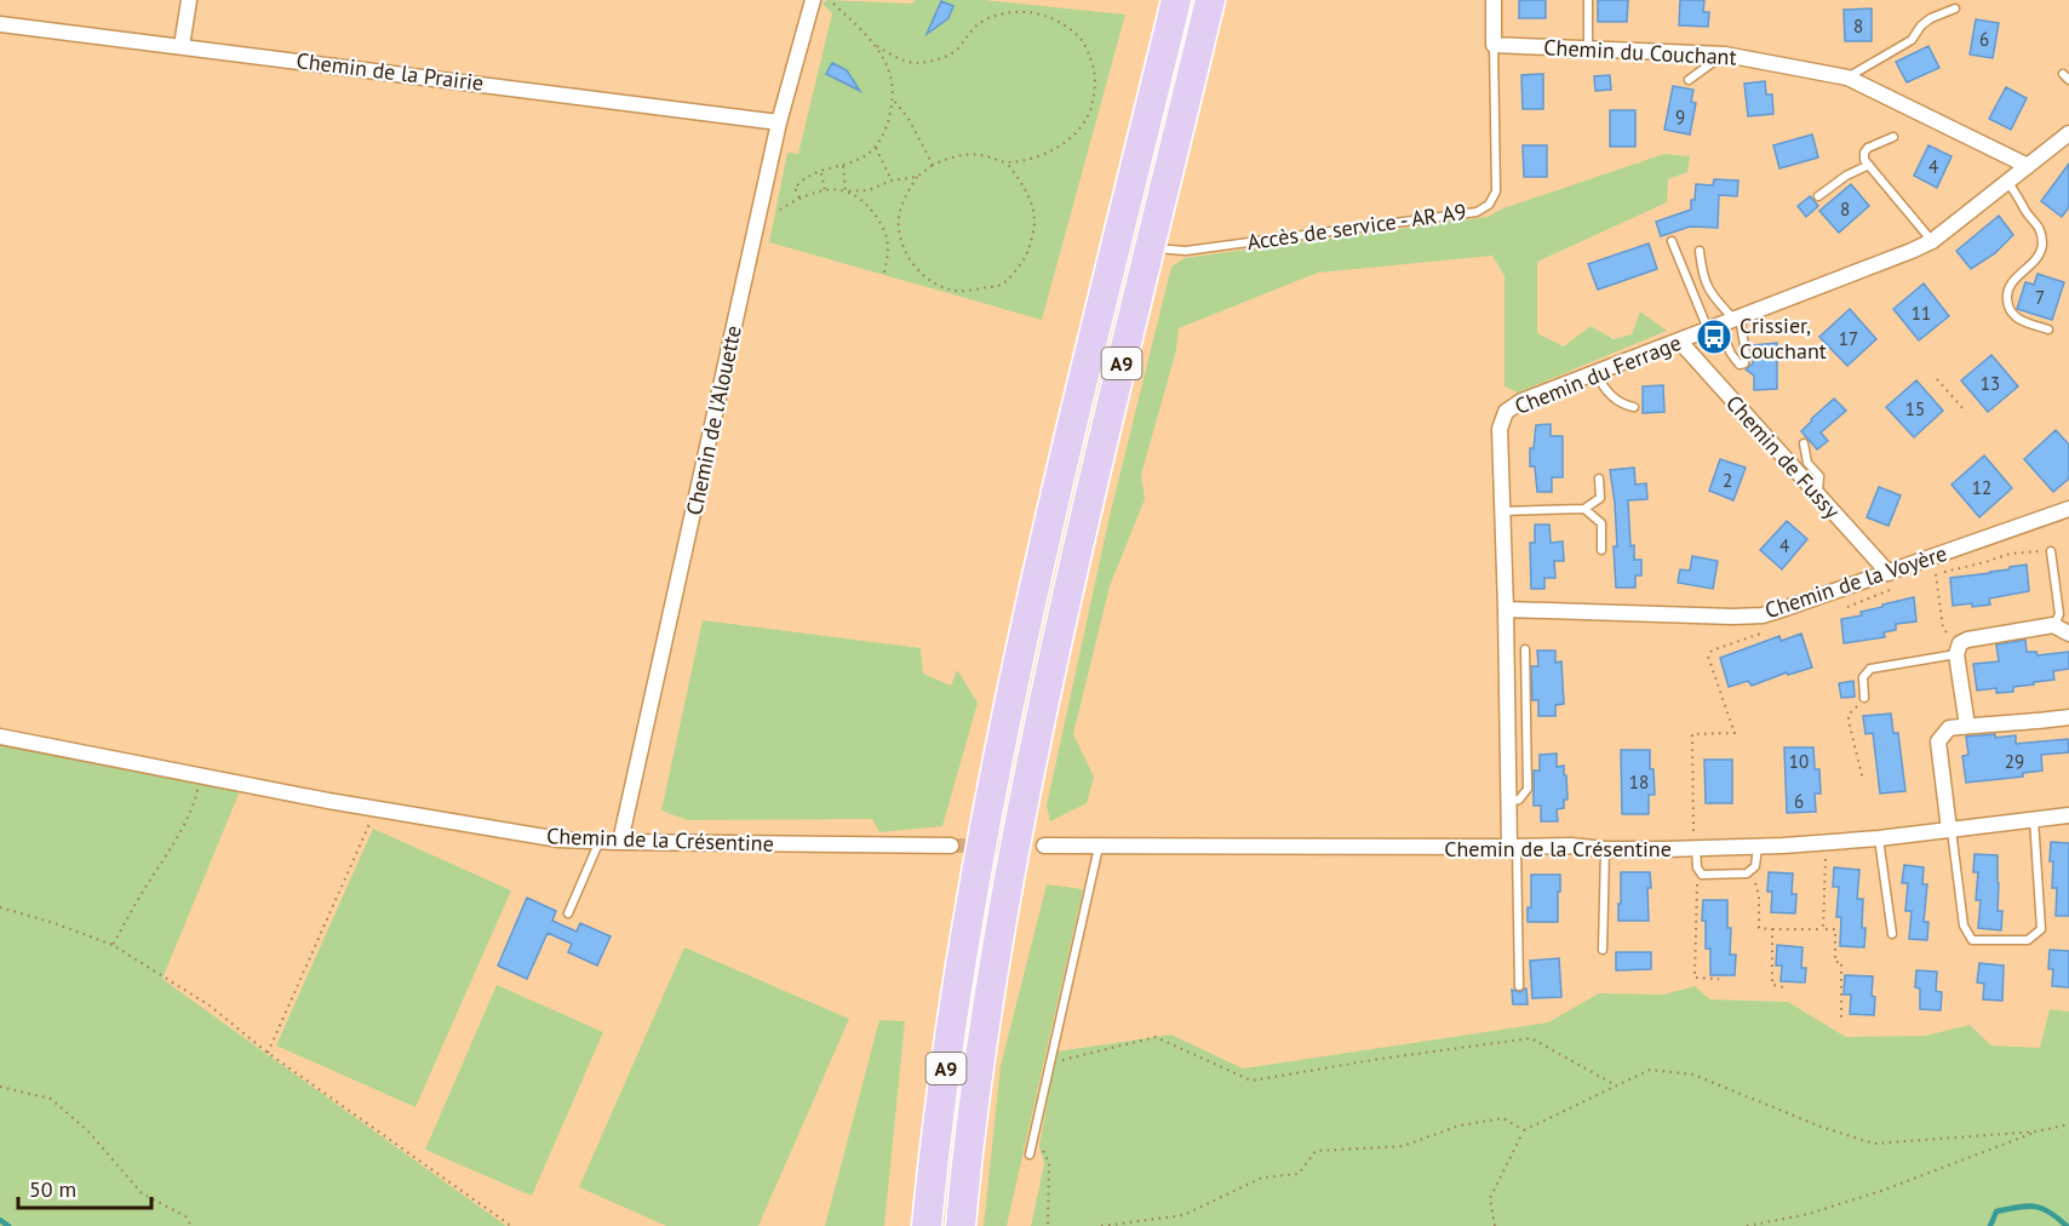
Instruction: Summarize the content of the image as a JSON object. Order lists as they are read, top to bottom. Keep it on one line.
{"streets":{"highway":["A9"],"street":["Chemin du Couchant","Chemin de la Prairie","Chemin du Ferrage","Chemin de l'Alouette","Chemin de Fussy","Chemin de la Voyère","Chemin de la Crésentine"],"lane":["Accès de service - AR A9"]},"crossings":[["Chemin du Couchant","Accès de service - AR A9"],["Chemin du Couchant","Chemin du Ferrage"],["Chemin de la Prairie","Chemin de l'Alouette"],["Accès de service - AR A9","A9"],["Chemin du Ferrage","Chemin de Fussy"],["Chemin du Ferrage","Chemin de la Voyère"],["Chemin du Ferrage","Chemin de la Crésentine"],["Chemin de l'Alouette","Chemin de la Crésentine"],["Chemin de Fussy","Chemin de la Voyère"]],"places":{"bus stop":["Crissier, Couchant"]},"house_numbers":["8","6","9","4","8","7","11","17","13","15","2","12","4","10","29","18","6"],"scale_bar":"50 m"}
